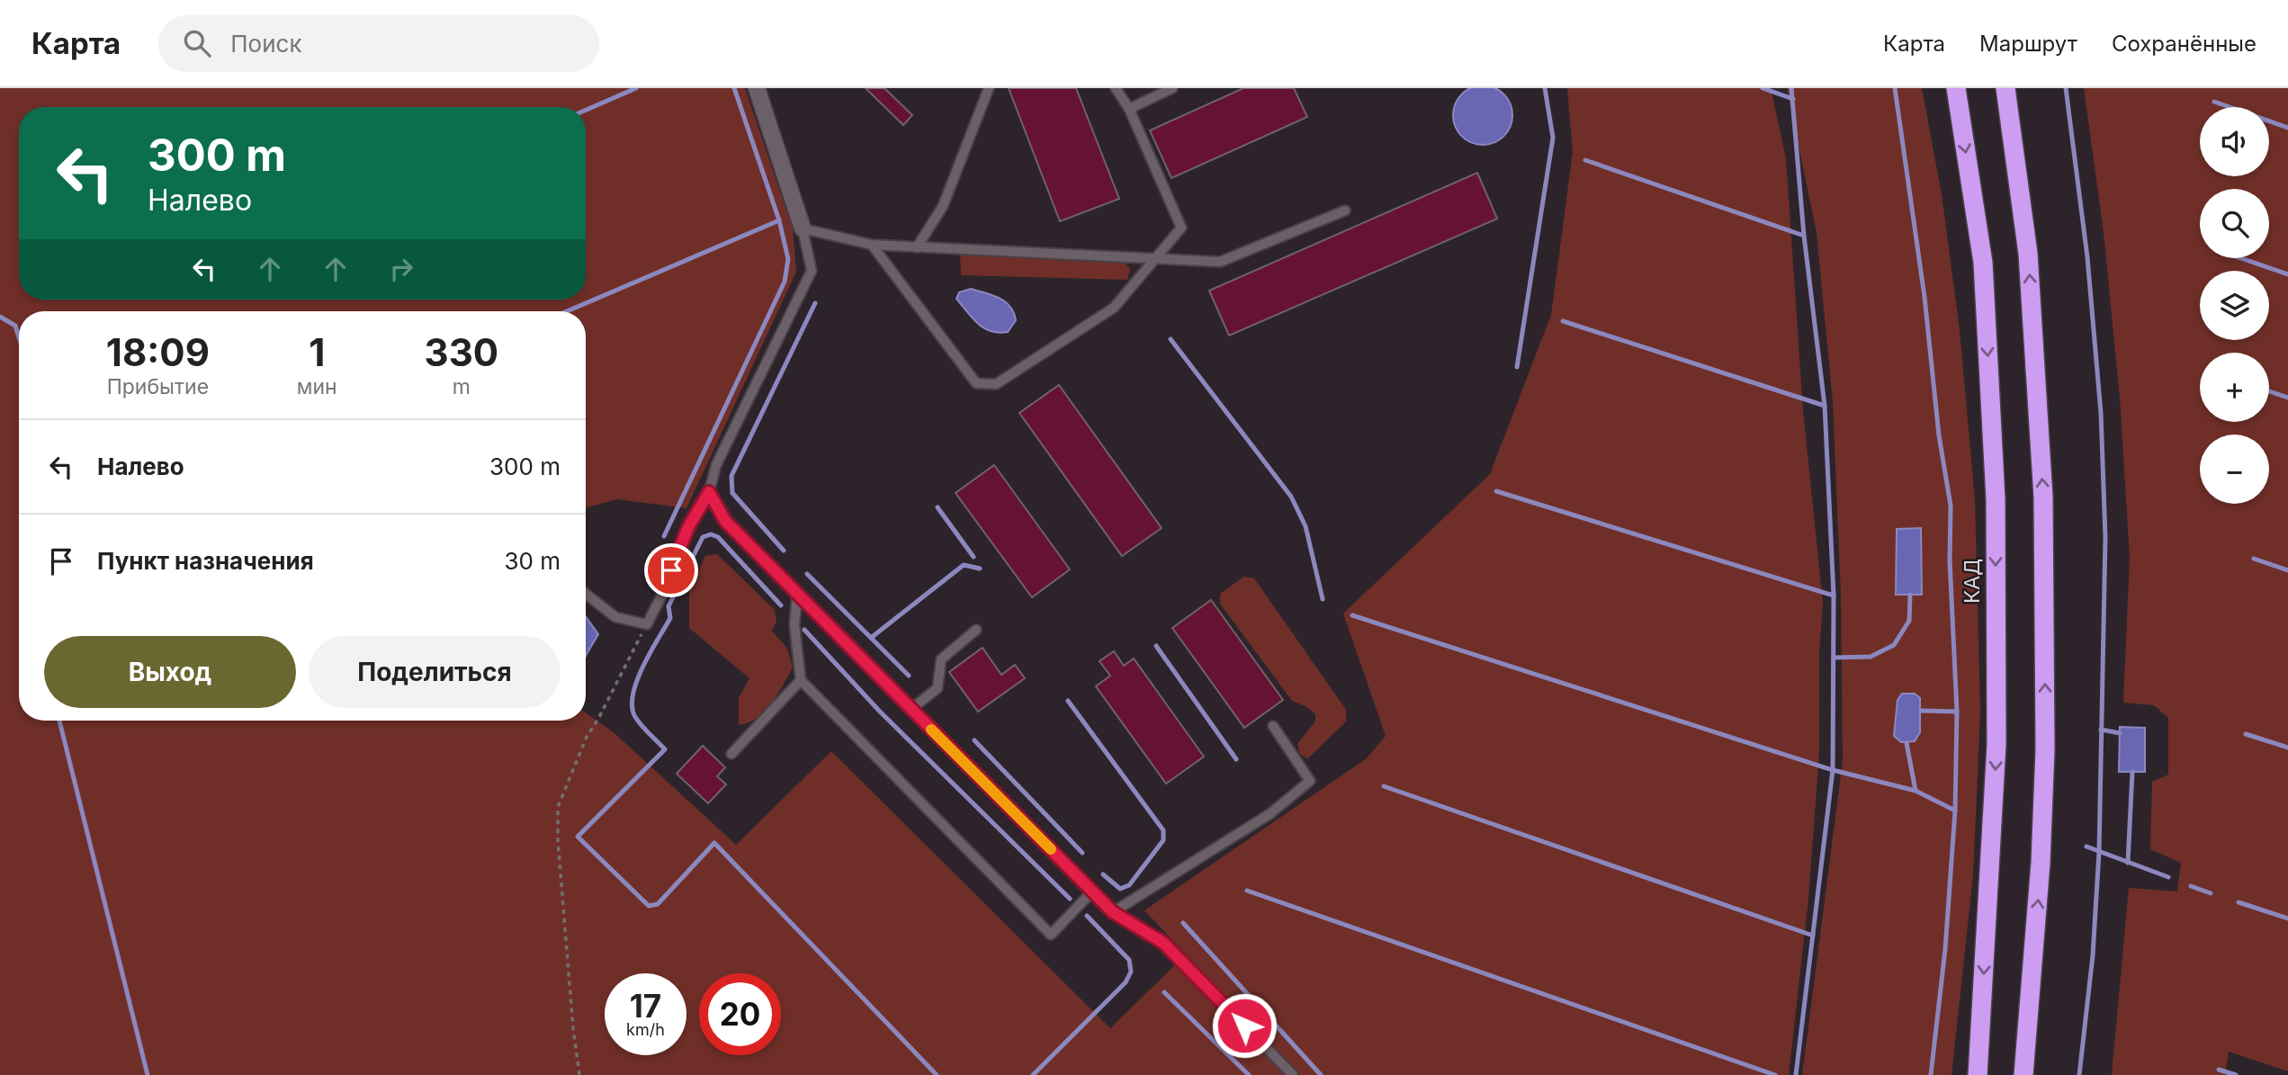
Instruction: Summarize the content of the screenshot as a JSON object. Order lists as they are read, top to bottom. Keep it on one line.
{"streets":{"highway":["КАД"]},"page":{"header":"Карта","search":"Поиск","nav":["Карта","Маршрут","Сохранённые"],"map_buttons":["+","−"],"turn":["300 m","Налево"],"eta":["18:09","Прибытие","1","мин","330","m"],"list":[{"name":"Налево","value":"300 m"},{"name":"Пункт назначения","value":"30 m"}],"buttons":["Выход","Поделиться"],"speed":"17 km/h","limit":"20"}}
